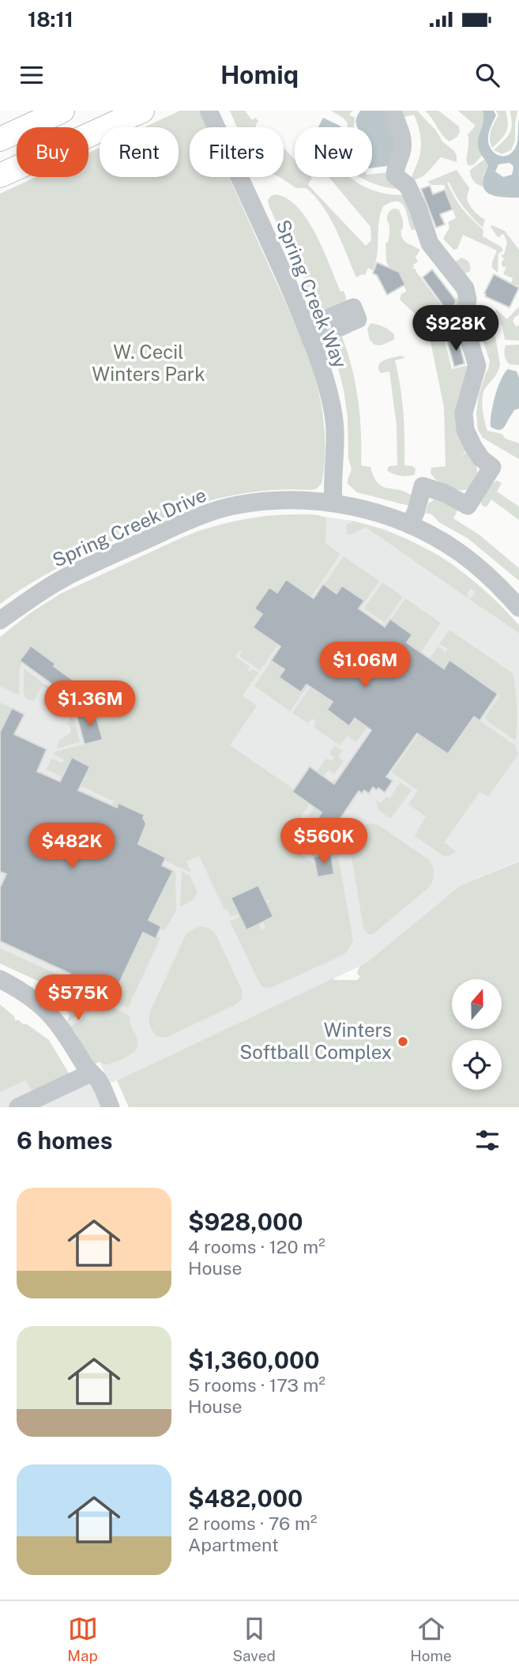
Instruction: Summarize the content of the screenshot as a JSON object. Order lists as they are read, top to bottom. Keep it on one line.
{"streets":{"street":["Spring Creek Way","Spring Creek Drive"]},"crossings":[["Spring Creek Way","Spring Creek Drive"]],"parks":["W. Cecil Winters Park"],"places":["Winters Softball Complex"],"north":"top","page":{"status":"18:11","header":"Homiq","chip":["Buy","Rent","Filters","New"],"price":["$928K","$1.06M","$1.36M","$560K","$482K","$575K"],"heading":"6 homes","list":[{"name":"$928,000","note":"4 rooms · 120 m² · House"},{"name":"$1,360,000","note":"5 rooms · 173 m² · House"},{"name":"$482,000","note":"2 rooms · 76 m² · Apartment"}],"tabs":["Map","Saved","Home"]}}
